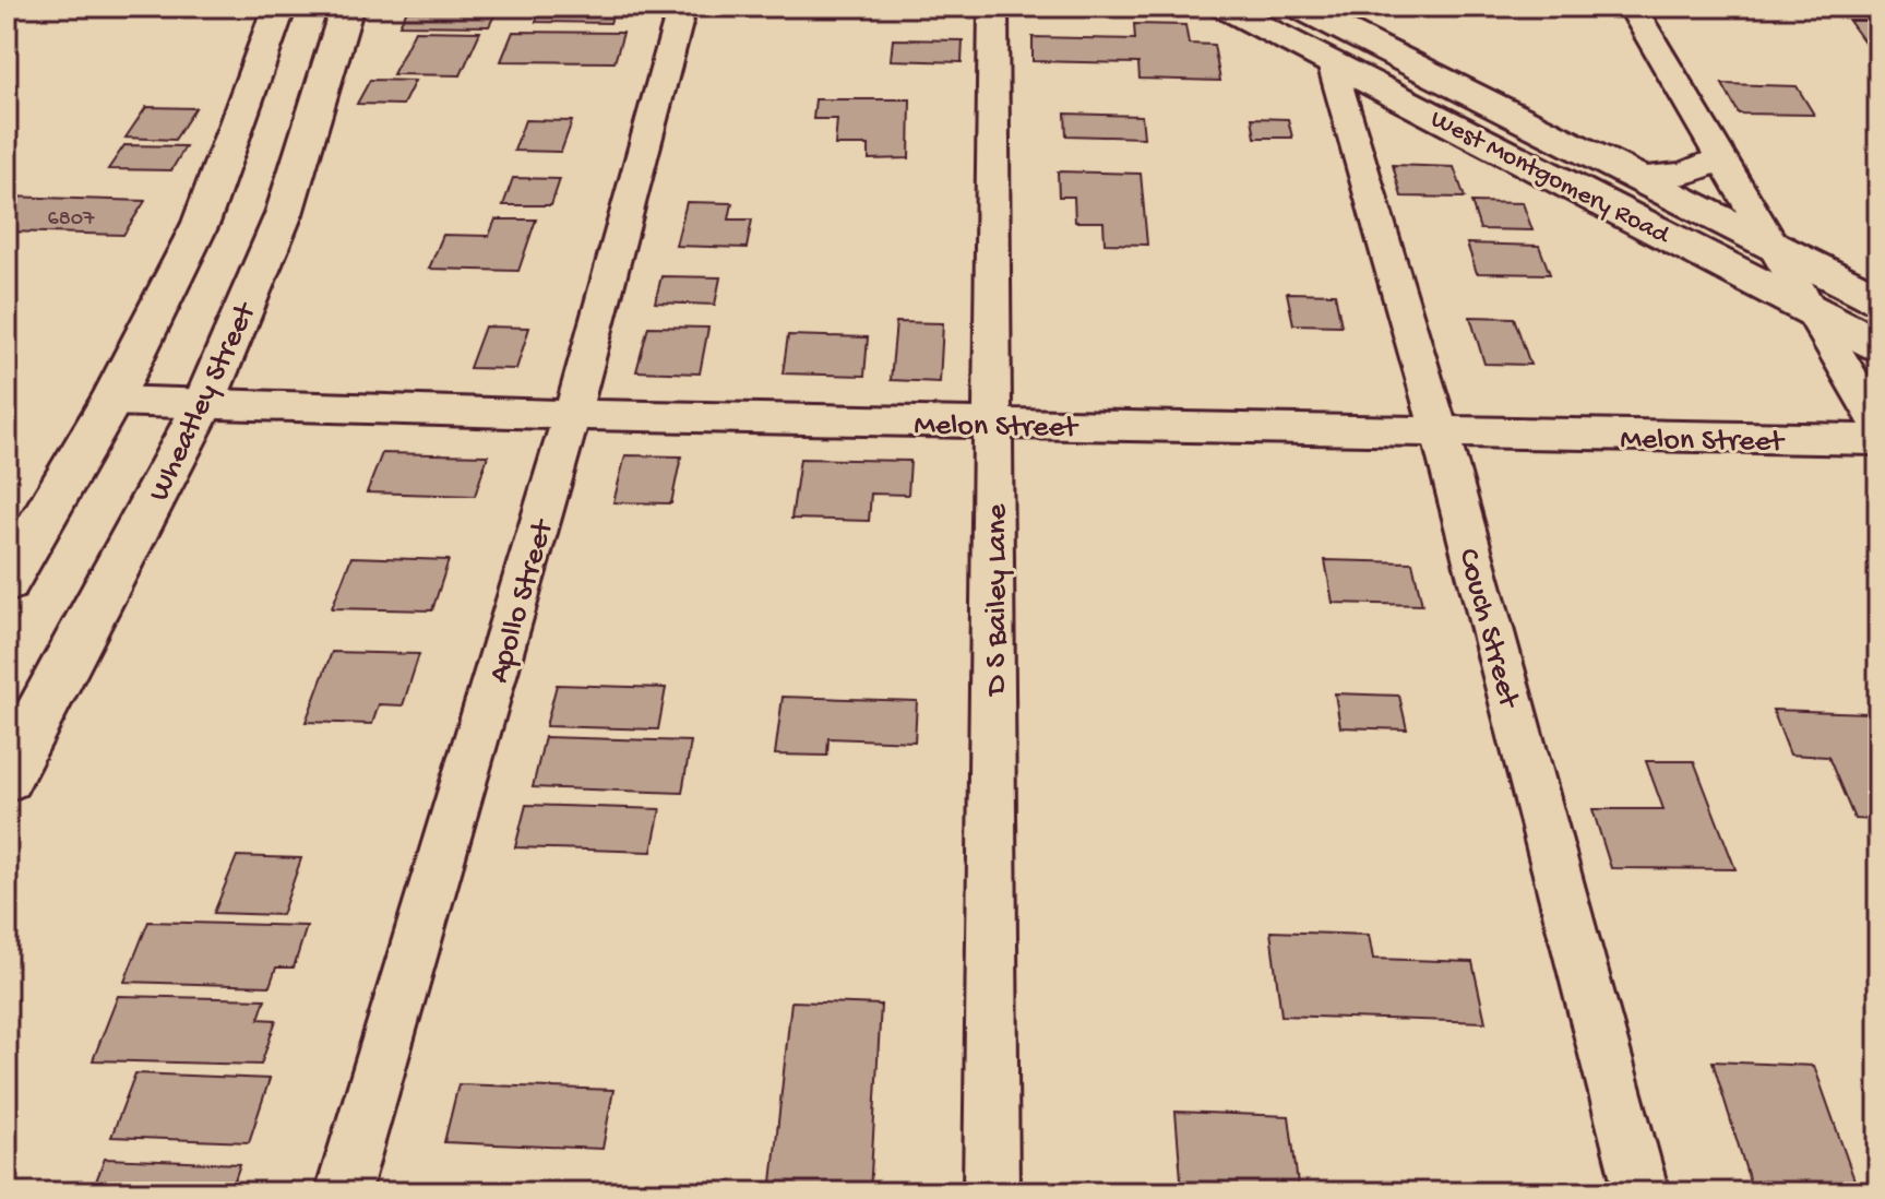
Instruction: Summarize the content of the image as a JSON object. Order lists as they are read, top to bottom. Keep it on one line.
{"streets":{"main road":["West Montgomery Road","Wheatley Street"],"street":["Melon Street","D S Bailey Lane","Apollo Street","Couch Street"]},"crossings":[["West Montgomery Road","Couch Street"],["Wheatley Street","Melon Street"],["Melon Street","D S Bailey Lane"],["Melon Street","Apollo Street"],["Melon Street","Couch Street"]],"house_numbers":["6807"]}
